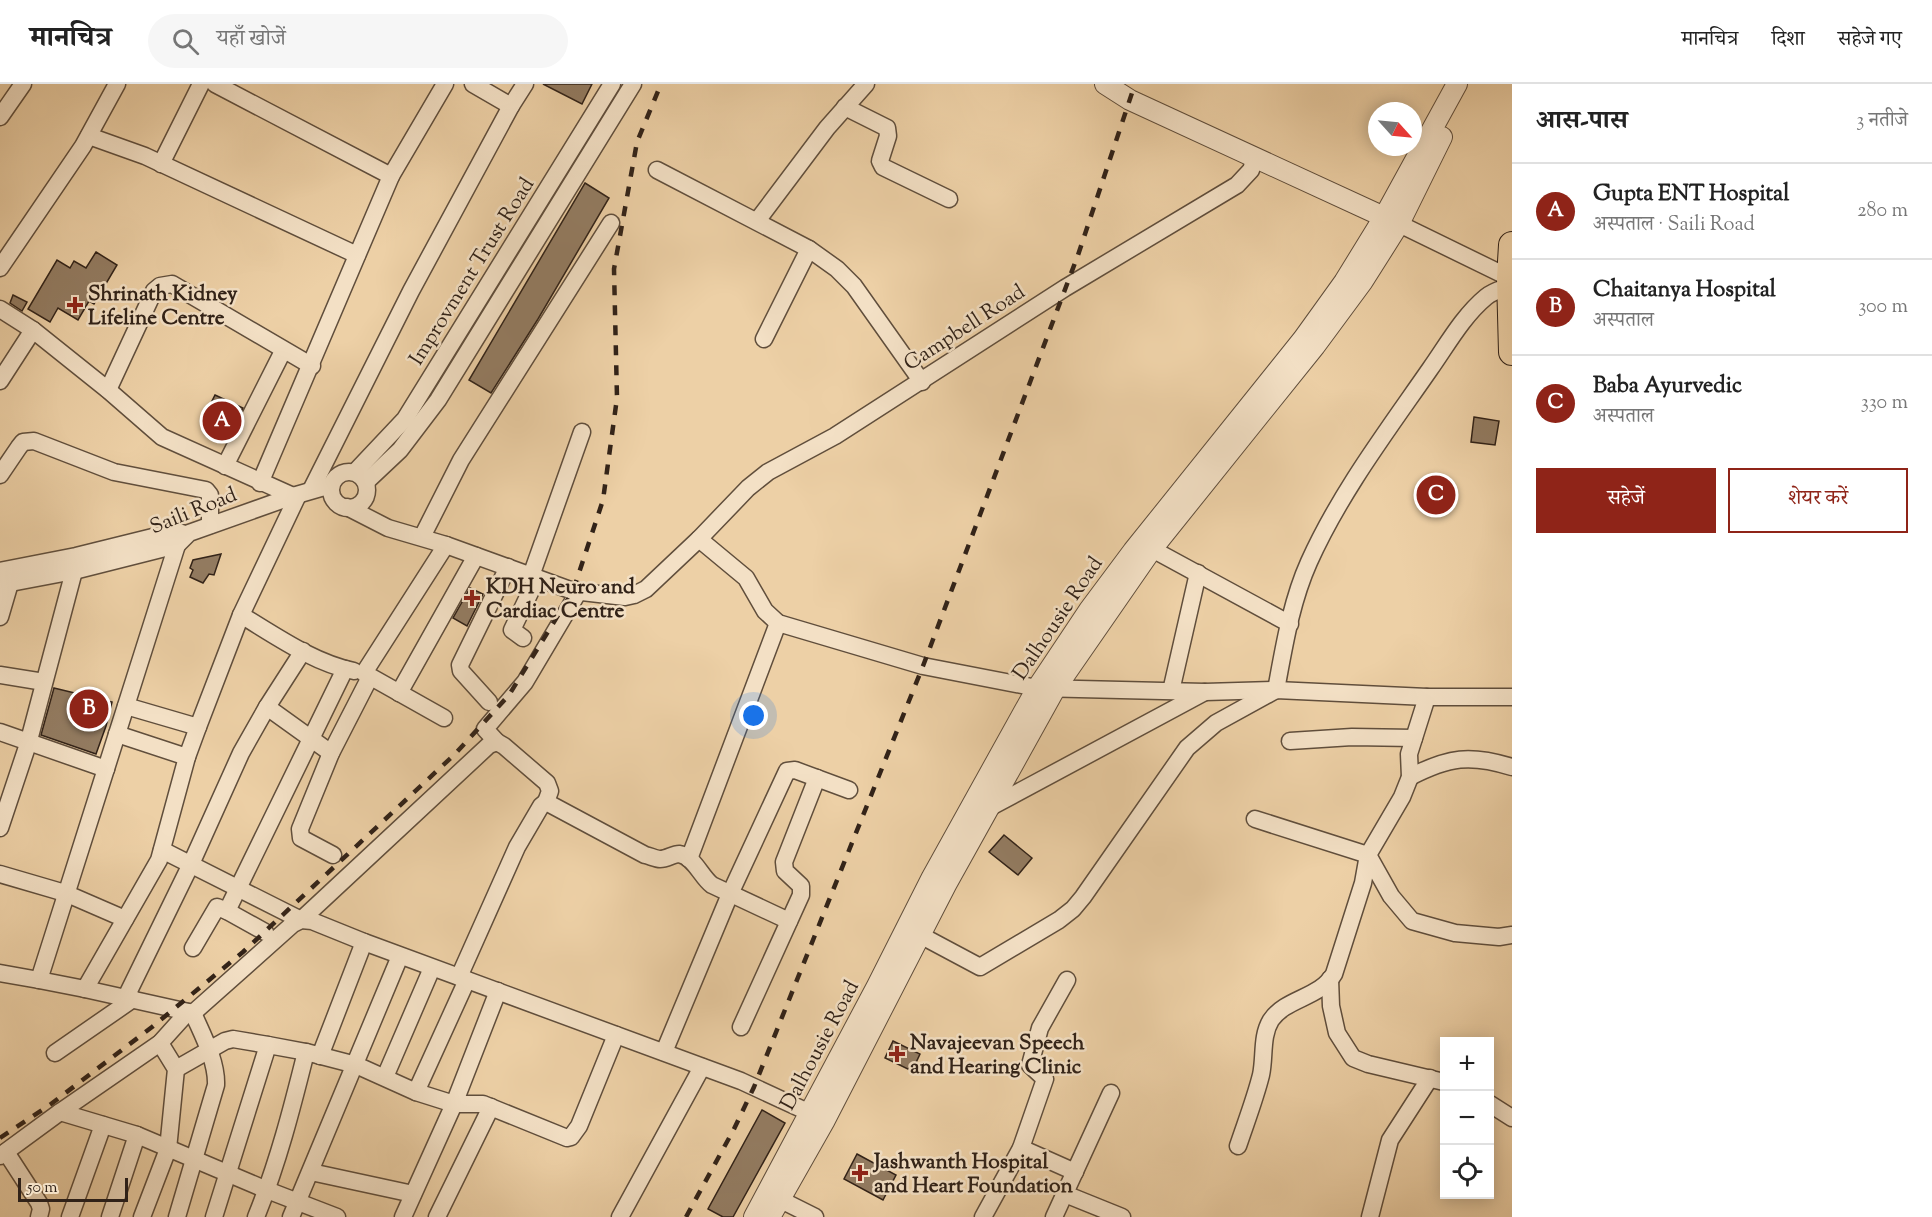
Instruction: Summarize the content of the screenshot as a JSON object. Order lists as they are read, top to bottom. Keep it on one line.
{"streets":{"street":["Improvment Trust Road","Campbell Road","Saili Road","Dalhousie Road"]},"crossings":[["Improvment Trust Road","Campbell Road"],["Improvment Trust Road","Saili Road"],["Campbell Road","Saili Road"]],"places":{"health":["Shrinath Kidney Lifeline Centre","KDH Neuro and Cardiac Centre","Navajeevan Speech and Hearing Clinic","Jashwanth Hospital and Heart Foundation"]},"scale_bar":"50 m","north":"bottom right","page":{"header":"मानचित्र","search":"यहाँ खोजें","nav":["मानचित्र","दिशा","सहेजे गए"],"heading":["आस-पास","3 नतीजे"],"list":[{"mark":"A","name":"Gupta ENT Hospital","note":"अस्पताल · Saili Road","value":"280 m"},{"mark":"B","name":"Chaitanya Hospital","note":"अस्पताल","value":"300 m"},{"mark":"C","name":"Baba Ayurvedic","note":"अस्पताल","value":"330 m"}],"pins":["A","C","B"],"buttons":["सहेजें","शेयर करें"],"map_buttons":["+","−"],"scale":"50 m"}}
